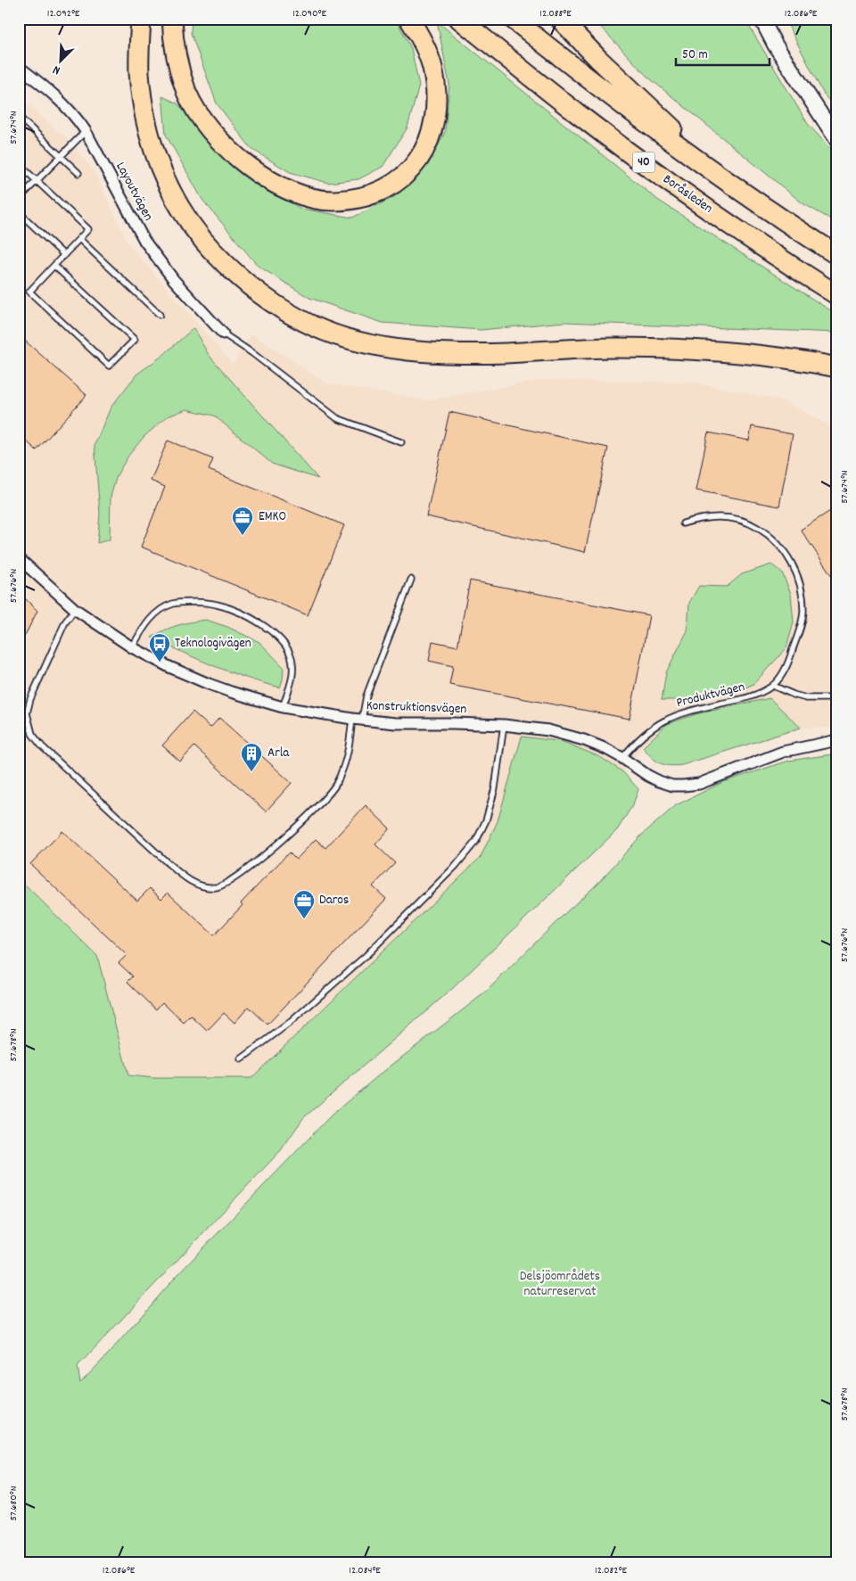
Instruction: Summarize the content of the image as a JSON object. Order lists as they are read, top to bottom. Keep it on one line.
{"streets":{"highway":["40","Boråsleden"],"street":["Layoutvägen","Konstruktionsvägen"],"lane":["Produktvägen"]},"crossings":[["Produktvägen","Konstruktionsvägen"]],"parks":["Delsjöområdets naturreservat"],"places":{"office":["EMKO","Daros"],"bus stop":["Teknologivägen"],"building":["Arla"]},"scale_bar":"50 m","north":"bottom left","coordinates":["12.092°E","12.090°E","12.088°E","12.086°E","57.674°N","57.676°N","57.678°N","57.680°N","12.084°E","12.082°E"]}
